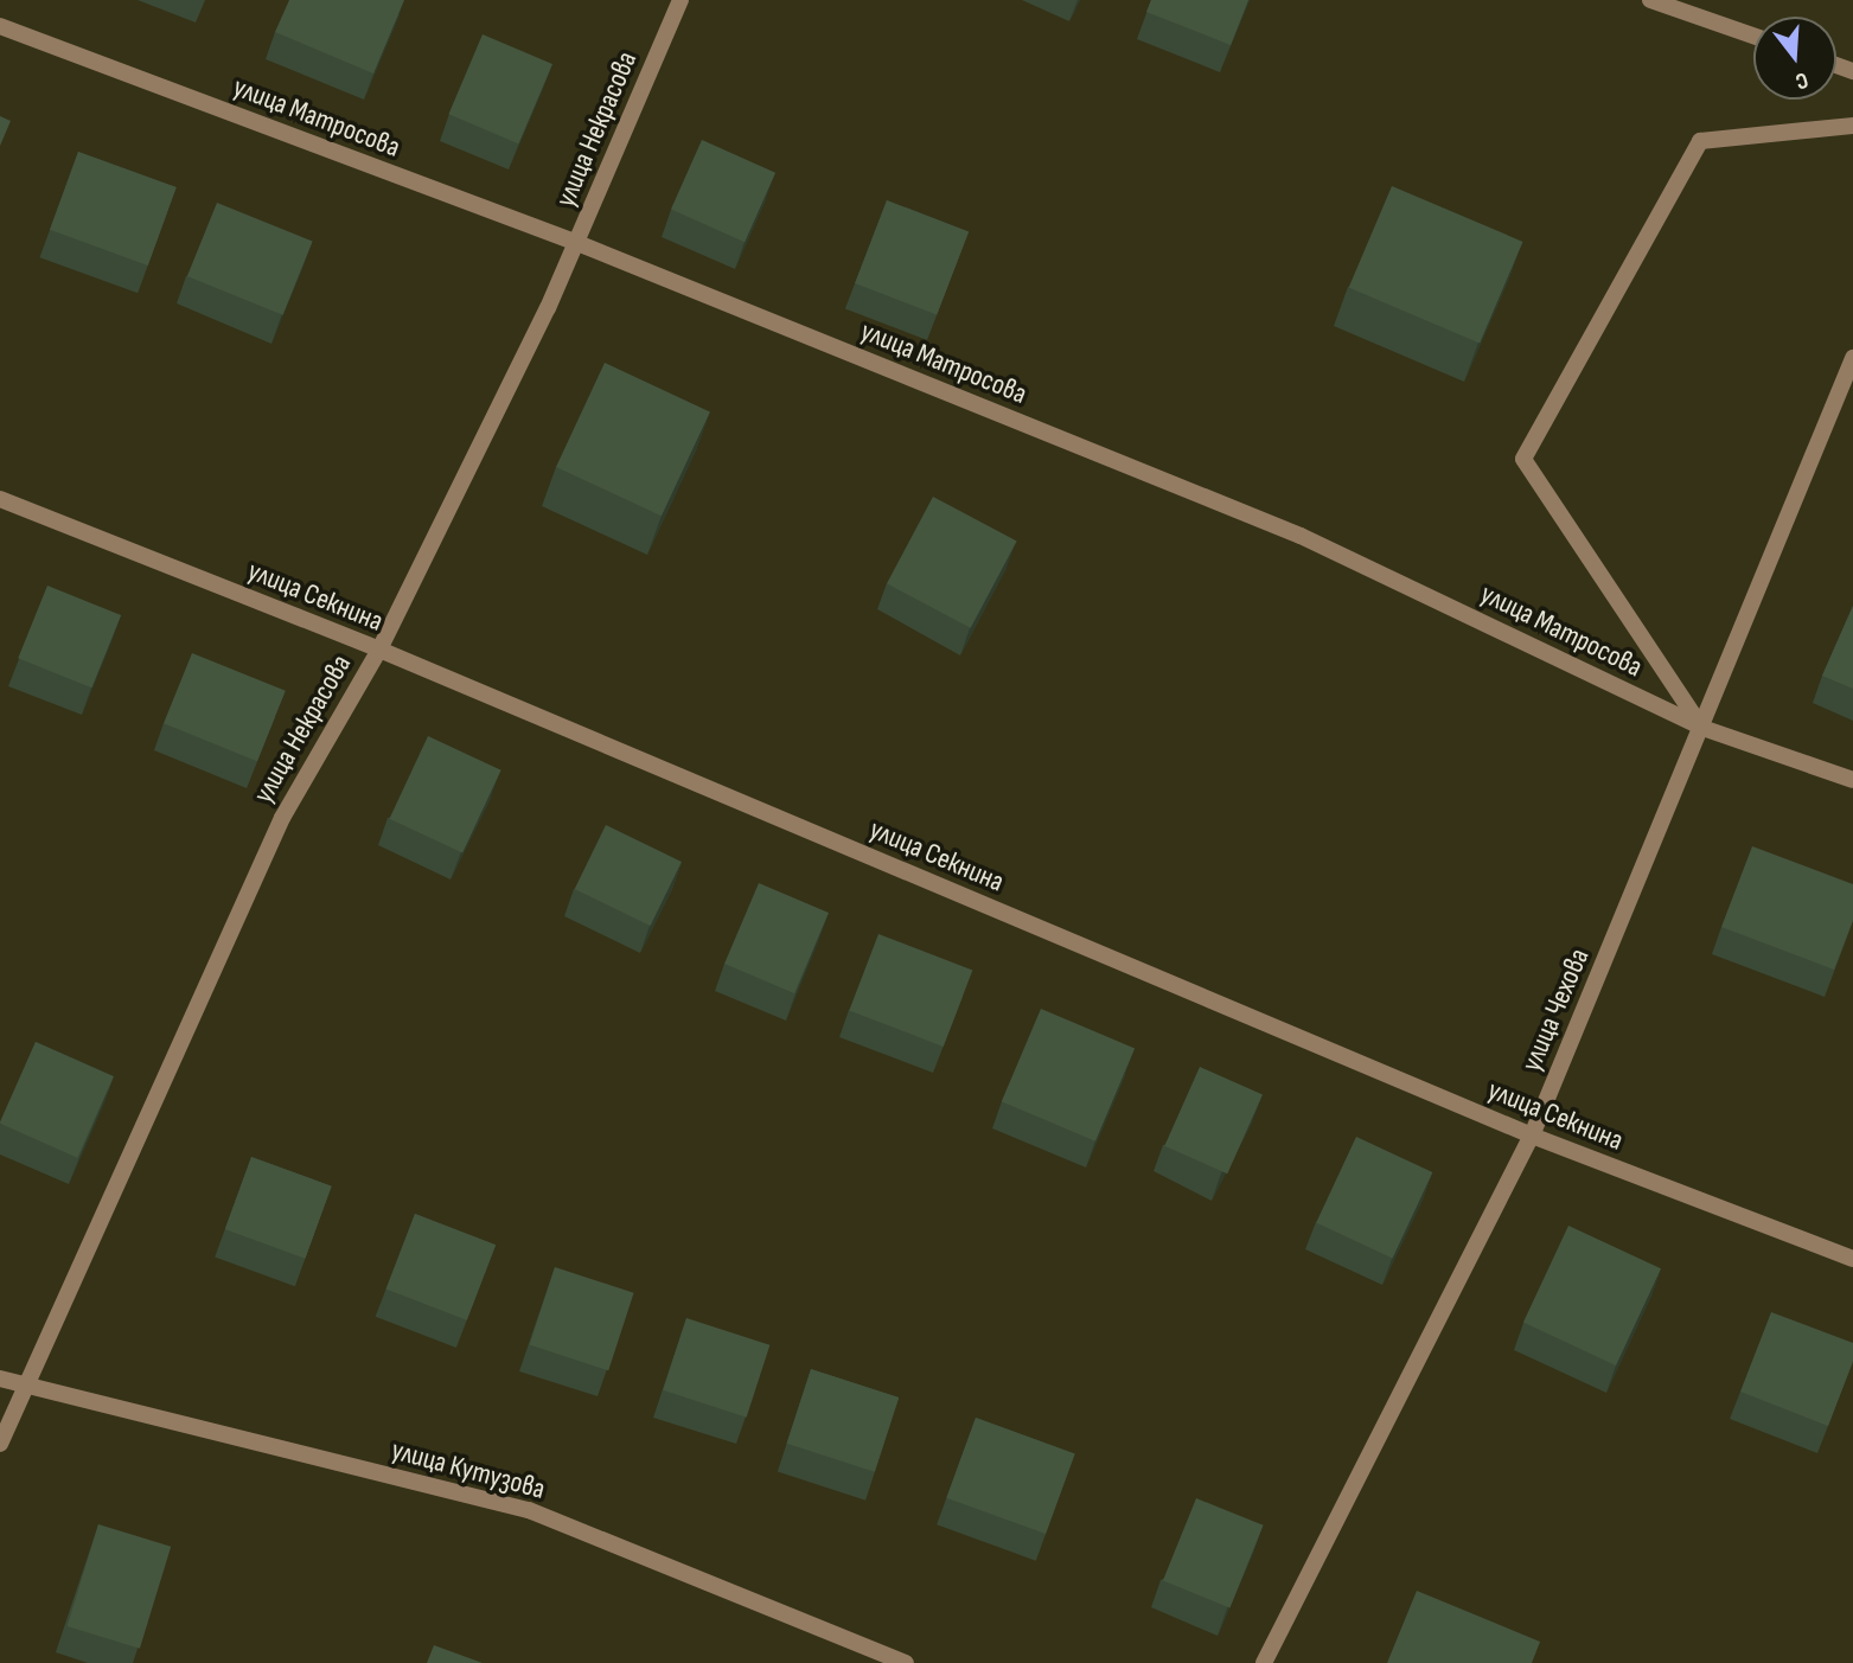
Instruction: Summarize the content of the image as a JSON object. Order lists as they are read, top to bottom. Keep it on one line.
{"streets":{"street":["улица Матросова","улица Некрасова","улица Секнина","улица Чехова","улица Кутузова"]},"crossings":[["улица Матросова","улица Некрасова"],["улица Матросова","улица Чехова"],["улица Некрасова","улица Секнина"],["улица Некрасова","улица Кутузова"],["улица Секнина","улица Чехова"]],"north":"bottom"}
